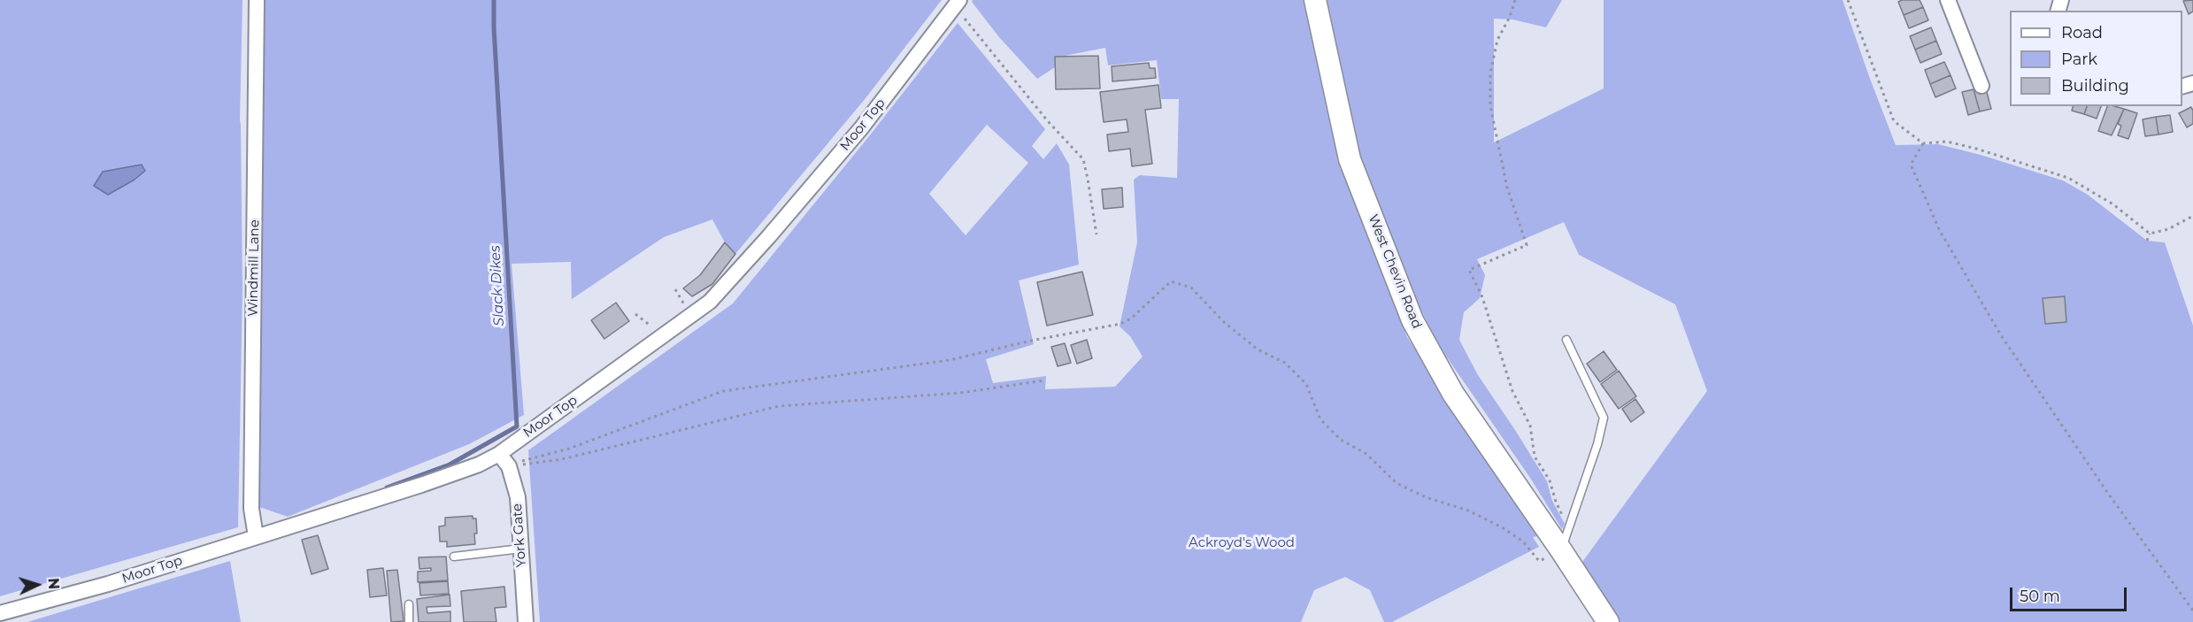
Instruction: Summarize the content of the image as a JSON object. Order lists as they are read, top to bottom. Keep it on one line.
{"streets":{"street":["Moor Top","Windmill Lane","West Chevin Road","York Gate"]},"crossings":[["Moor Top","Windmill Lane"],["Moor Top","York Gate"]],"water":["Slack Dikes"],"parks":["Ackroyd's Wood"],"legend":["Road","Park","Building"],"scale_bar":"50 m","north":"right"}
